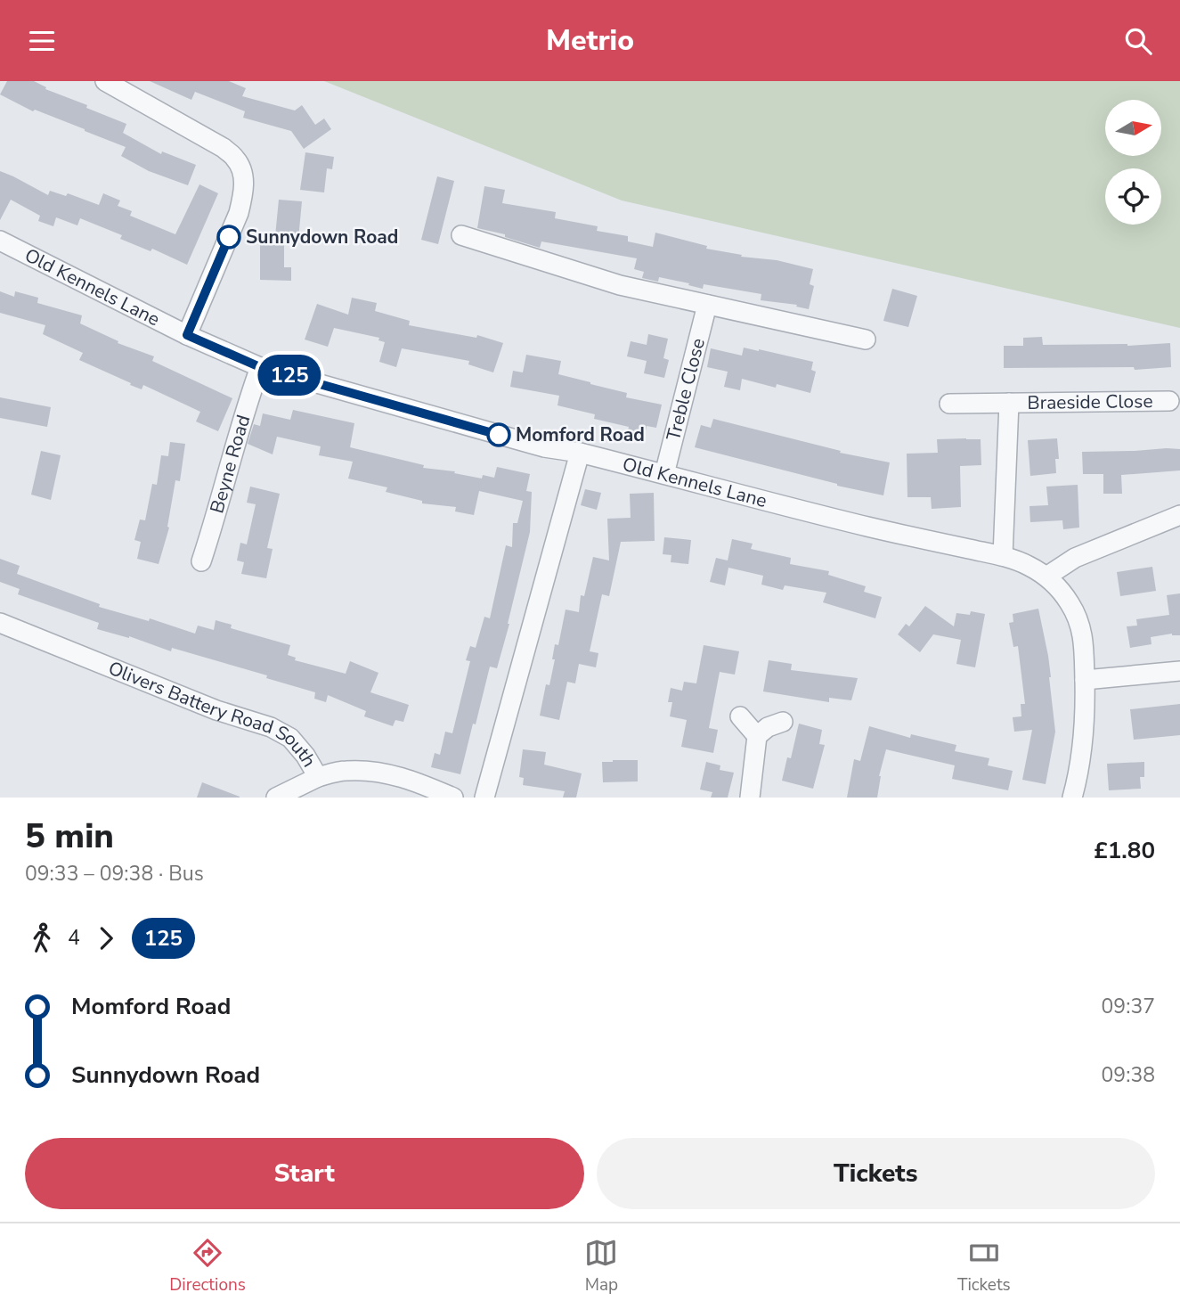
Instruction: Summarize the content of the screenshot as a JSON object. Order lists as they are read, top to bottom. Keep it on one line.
{"streets":{"street":["Old Kennels Lane","Treble Close","Braeside Close","Beyne Road","Olivers Battery Road South"]},"crossings":[["Old Kennels Lane","Treble Close"],["Old Kennels Lane","Braeside Close"],["Old Kennels Lane","Beyne Road"]],"places":["Sunnydown Road","Momford Road"],"lines":["bus line 125"],"north":"right","page":{"header":"Metrio","on_map":"125","heading":["5 min","09:33 – 09:38 · Bus","£1.80"],"legs":["4","125"],"list":[{"name":"Momford Road","value":"09:37"},{"name":"Sunnydown Road","value":"09:38"}],"buttons":["Start","Tickets"],"tabs":["Directions","Map","Tickets"]}}
